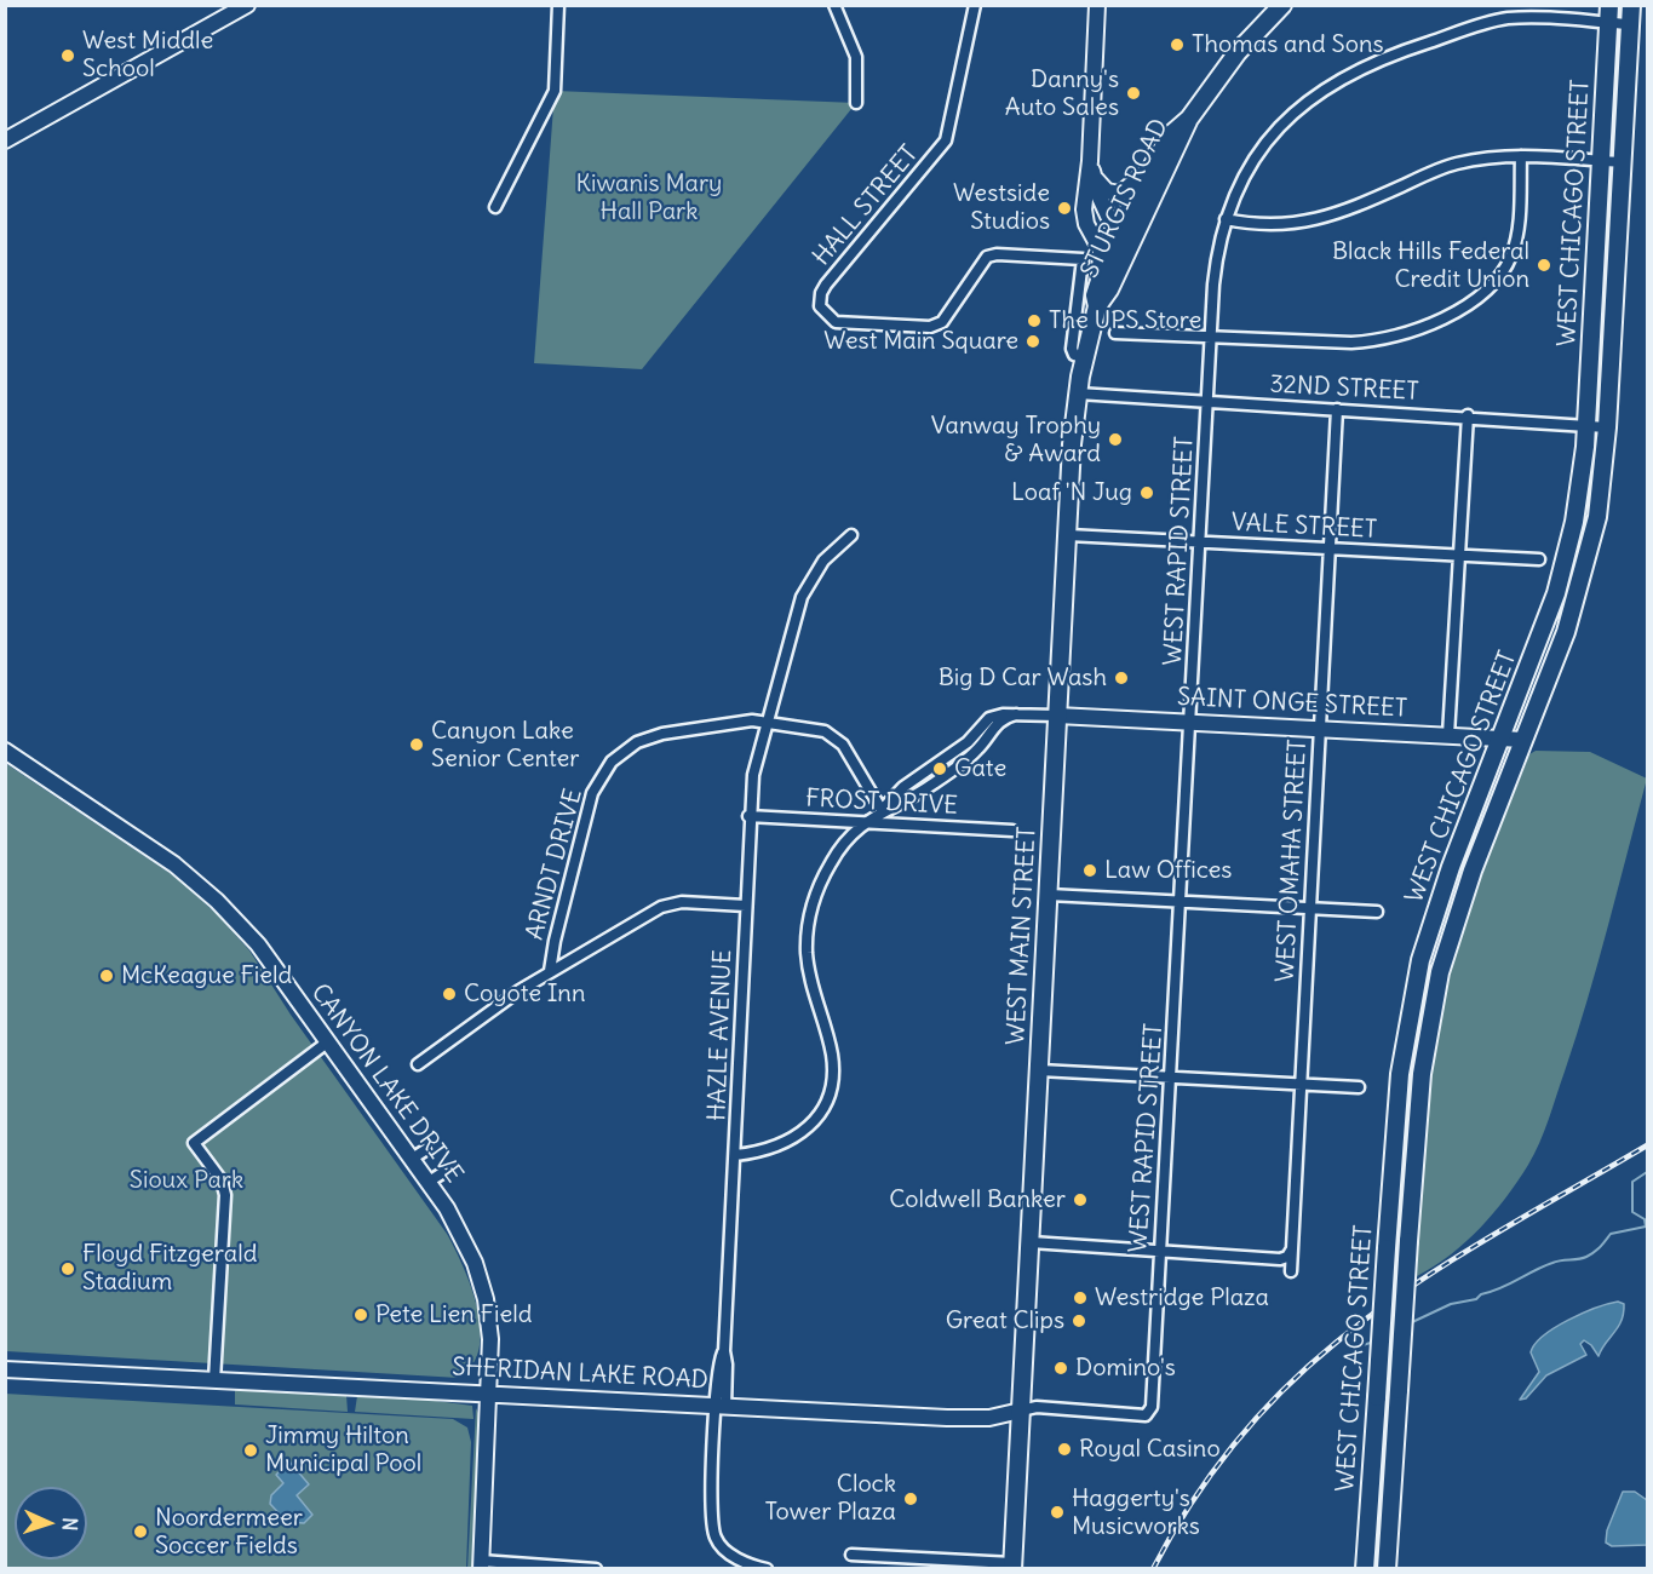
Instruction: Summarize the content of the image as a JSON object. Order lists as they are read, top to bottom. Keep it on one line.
{"streets":{"main road":["STURGIS ROAD","WEST CHICAGO STREET","WEST MAIN STREET"],"street":["HALL STREET","32ND STREET","VALE STREET","WEST RAPID STREET","SAINT ONGE STREET","FROST DRIVE","WEST OMAHA STREET","ARNDT DRIVE","HAZLE AVENUE","CANYON LAKE DRIVE","SHERIDAN LAKE ROAD"]},"crossings":[["STURGIS ROAD","WEST MAIN STREET"],["HALL STREET","WEST MAIN STREET"],["WEST CHICAGO STREET","32ND STREET"],["WEST CHICAGO STREET","WEST RAPID STREET"],["WEST CHICAGO STREET","SAINT ONGE STREET"],["32ND STREET","WEST RAPID STREET"],["32ND STREET","WEST OMAHA STREET"],["32ND STREET","WEST MAIN STREET"],["VALE STREET","WEST RAPID STREET"],["VALE STREET","WEST OMAHA STREET"],["VALE STREET","WEST MAIN STREET"],["WEST RAPID STREET","SAINT ONGE STREET"],["WEST RAPID STREET","SHERIDAN LAKE ROAD"],["SAINT ONGE STREET","WEST OMAHA STREET"],["SAINT ONGE STREET","WEST MAIN STREET"],["FROST DRIVE","HAZLE AVENUE"],["ARNDT DRIVE","HAZLE AVENUE"],["WEST MAIN STREET","SHERIDAN LAKE ROAD"],["HAZLE AVENUE","SHERIDAN LAKE ROAD"],["CANYON LAKE DRIVE","SHERIDAN LAKE ROAD"]],"parks":["Kiwanis Mary Hall Park","Sioux Park"],"places":["Thomas and Sons","West Middle School","Danny's Auto Sales","Westside Studios","Black Hills Federal Credit Union","The UPS Store","West Main Square","Vanway Trophy & Award","Loaf 'N Jug","Big D Car Wash","Canyon Lake Senior Center","Gate","Law Offices","McKeague Field","Coyote Inn","Coldwell Banker","Floyd Fitzgerald Stadium","Westridge Plaza","Pete Lien Field","Great Clips","Domino's","Royal Casino","Jimmy Hilton Municipal Pool","Clock Tower Plaza","Haggerty's Musicworks","Noordermeer Soccer Fields"],"north":"right"}
